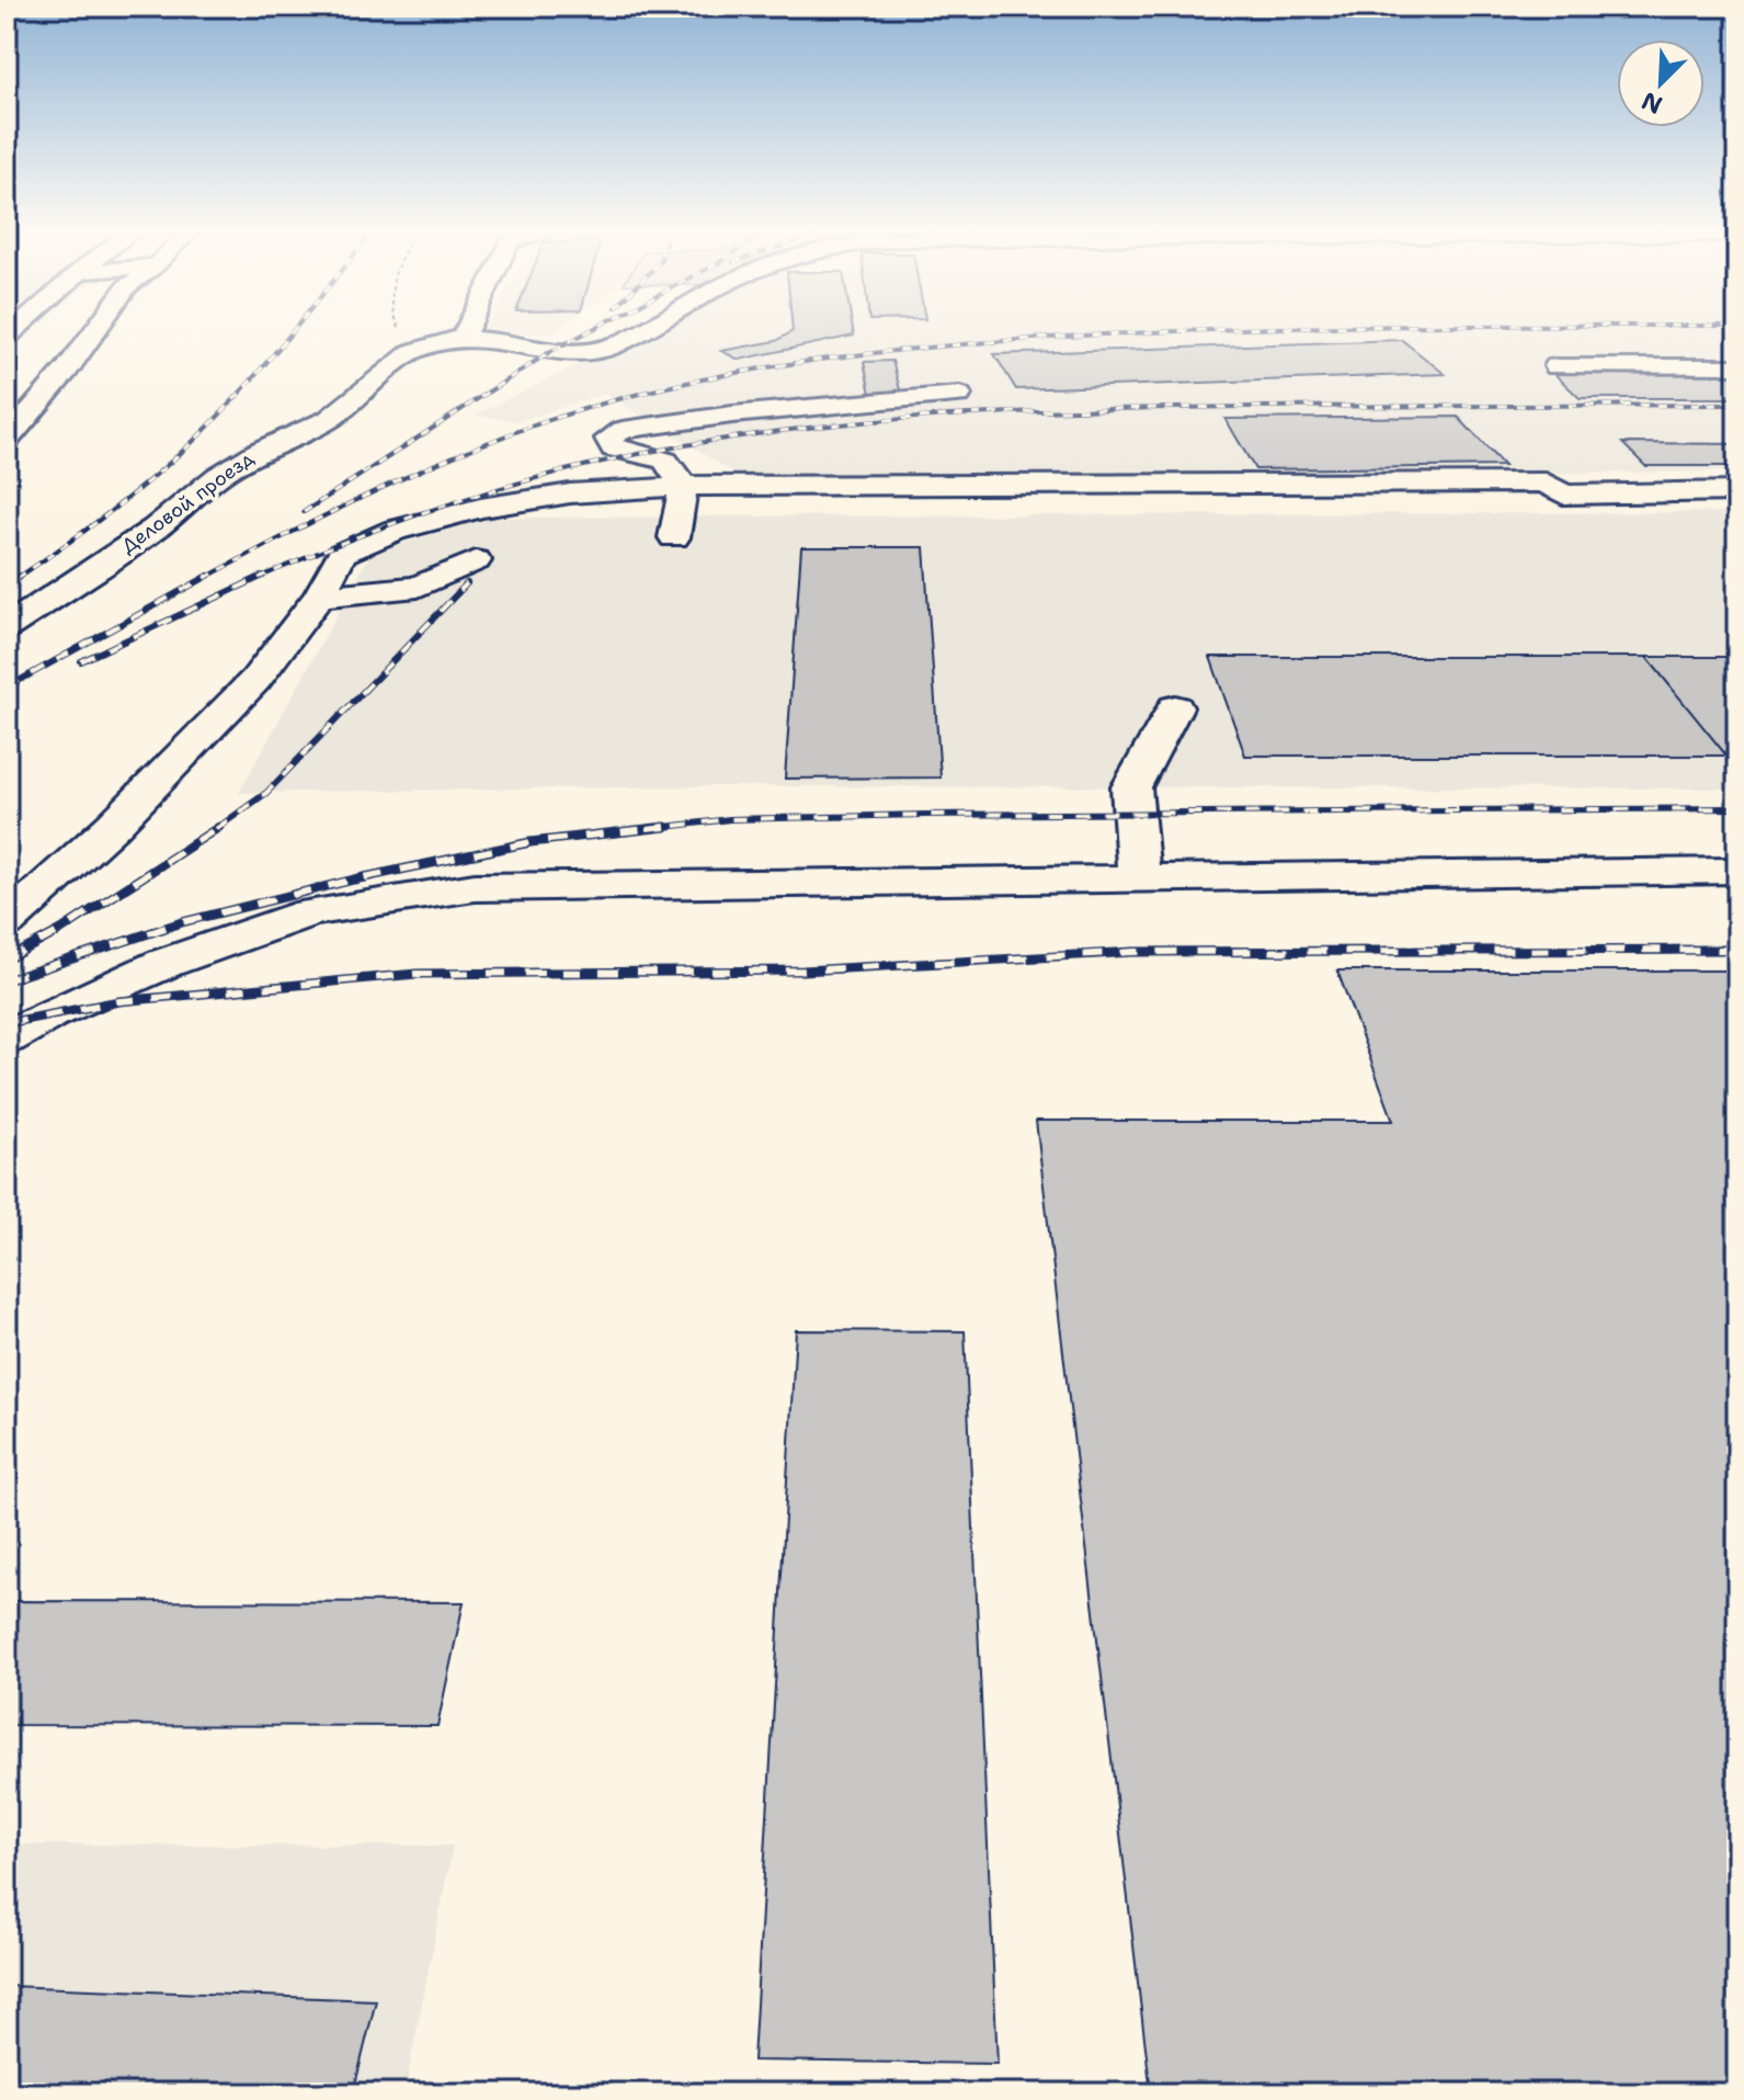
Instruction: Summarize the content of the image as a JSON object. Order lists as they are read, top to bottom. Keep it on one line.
{"streets":{"street":["Деловой проезд"]},"north":"bottom left"}
